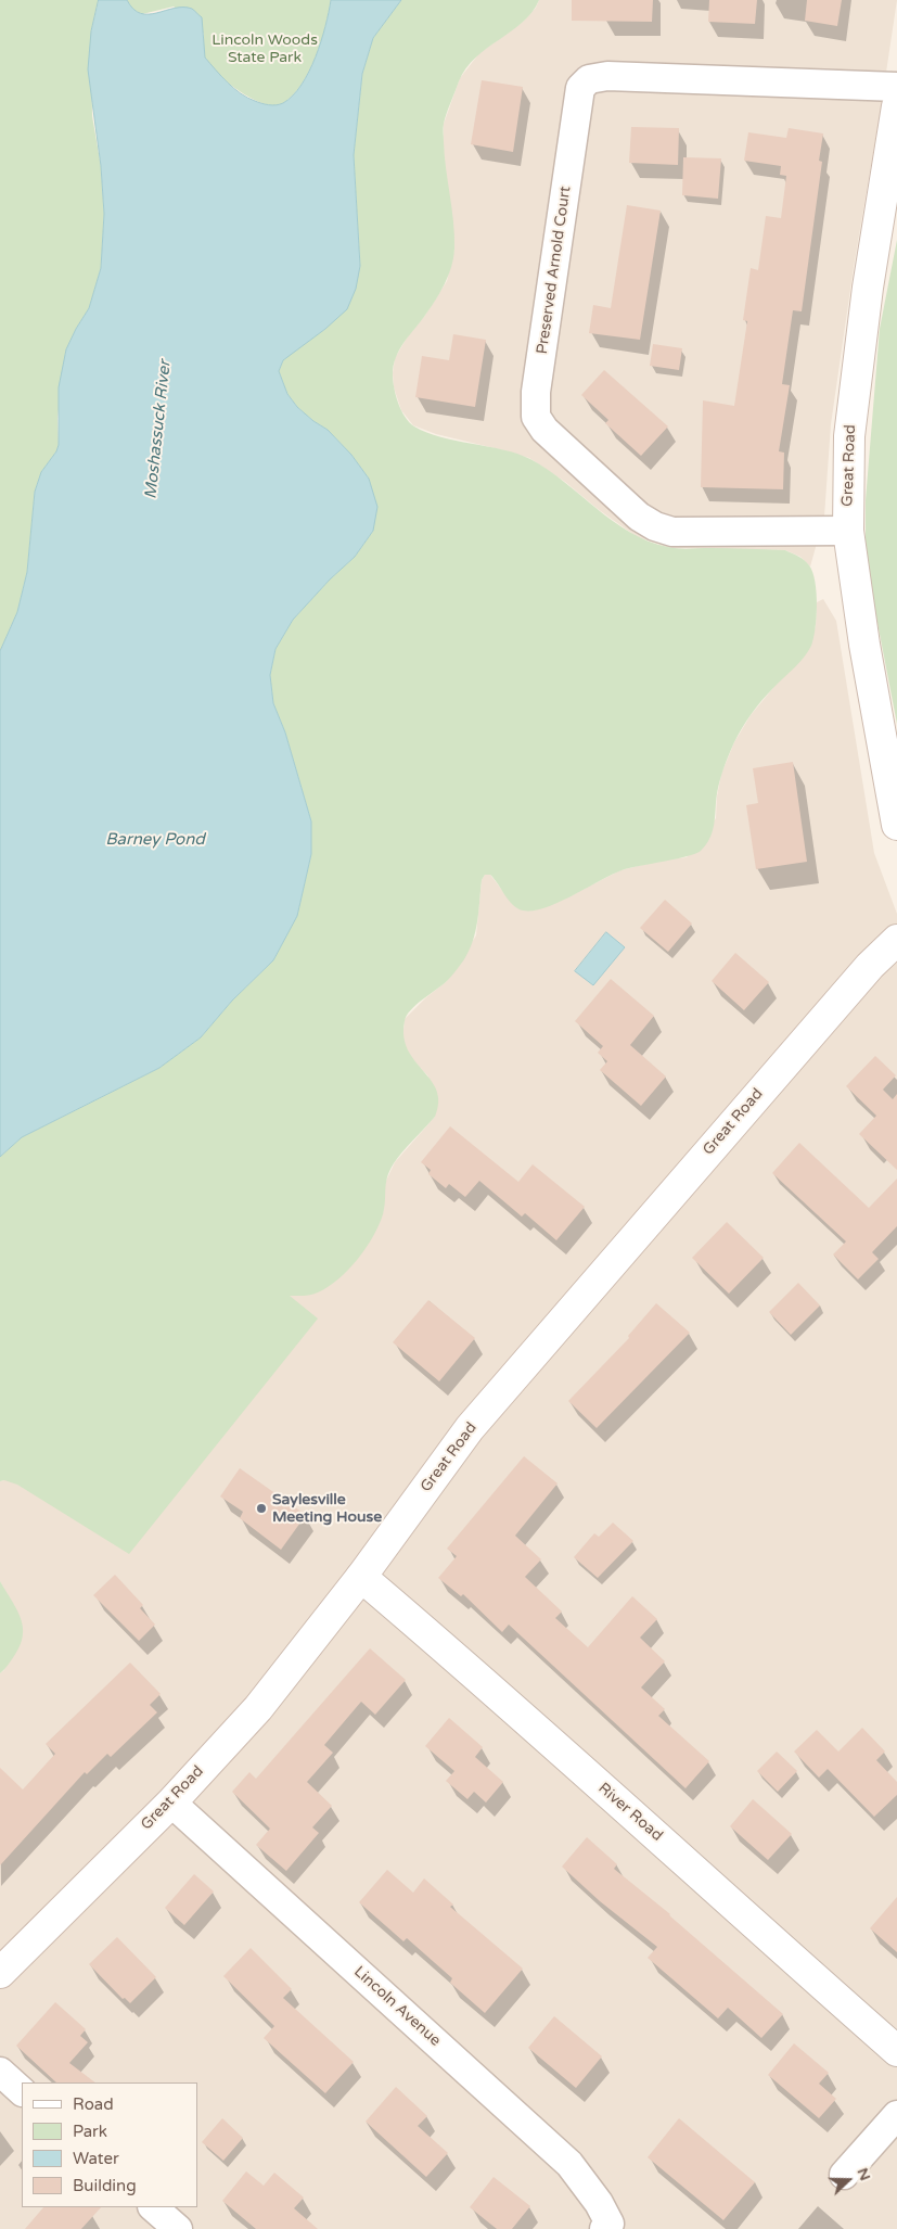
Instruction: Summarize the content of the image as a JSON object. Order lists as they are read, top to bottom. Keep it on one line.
{"streets":{"main road":["Great Road","River Road"],"street":["Preserved Arnold Court","Lincoln Avenue"]},"crossings":[["Preserved Arnold Court","Great Road"],["Great Road","River Road"],["Great Road","Lincoln Avenue"]],"water":["Moshassuck River","Barney Pond"],"parks":["Lincoln Woods State Park"],"places":["Saylesville Meeting House"],"legend":["Road","Park","Water","Building"],"north":"right"}
